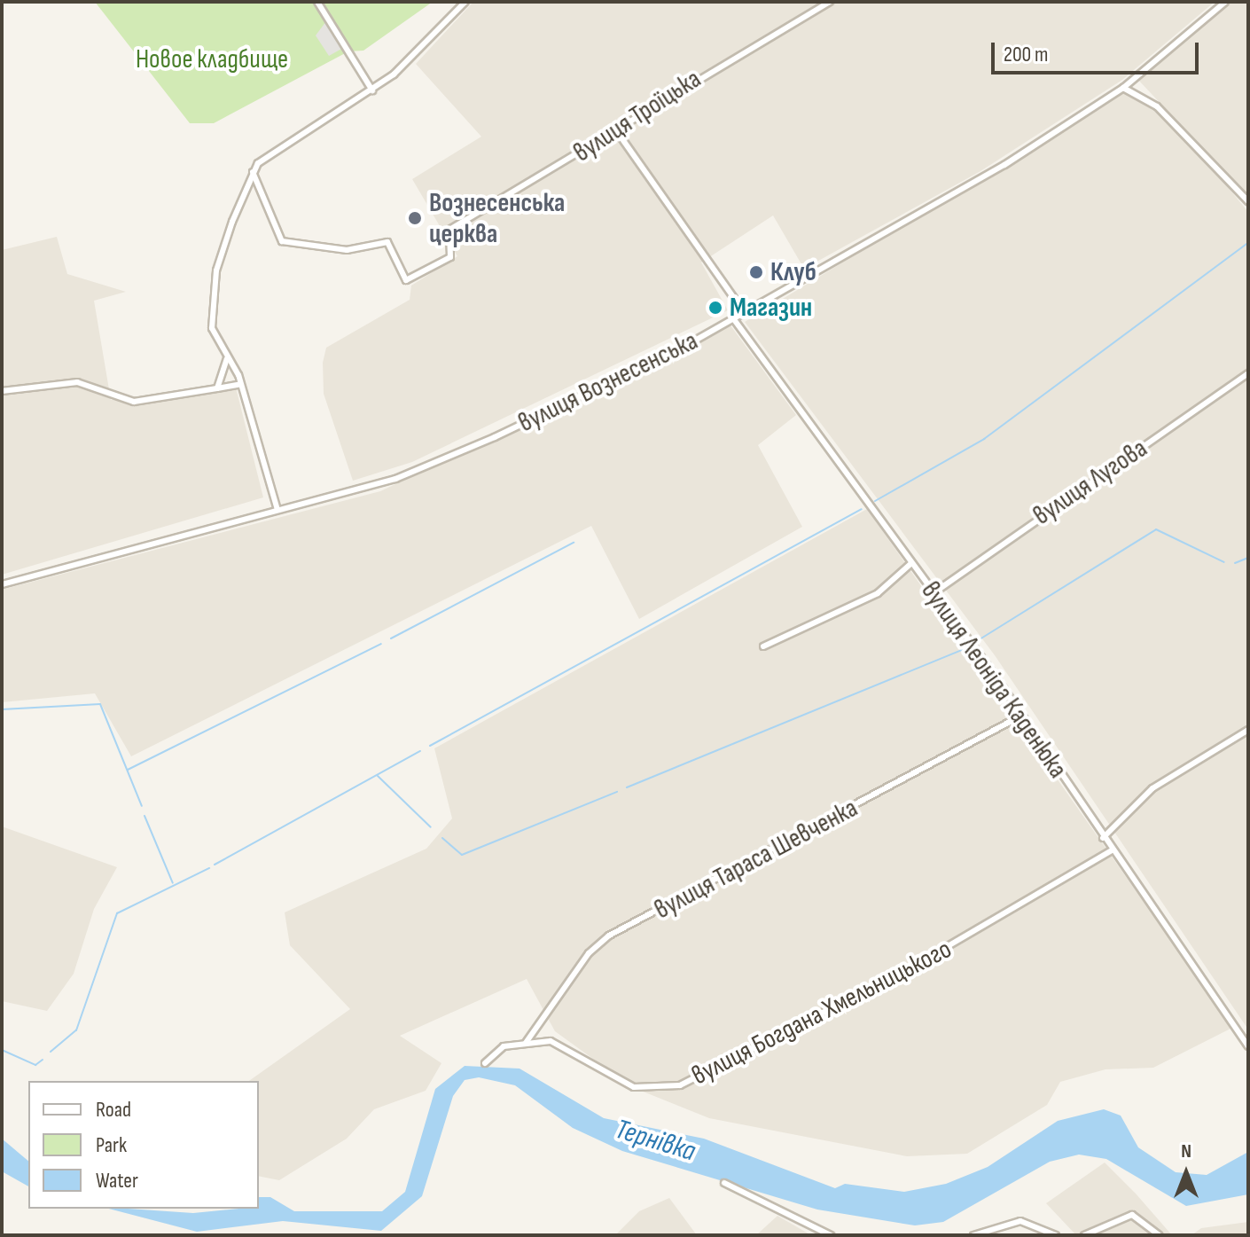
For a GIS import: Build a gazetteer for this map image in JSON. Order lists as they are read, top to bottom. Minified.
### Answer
{"streets":{"street":["вулиця Троїцька","вулиця Вознесенська","вулиця Лугова","вулиця Леоніда Каденюка","вулиця Тараса Шевченка","вулиця Богдана Хмельницького"]},"crossings":[["вулиця Вознесенська","вулиця Леоніда Каденюка"],["вулиця Лугова","вулиця Леоніда Каденюка"],["вулиця Леоніда Каденюка","вулиця Тараса Шевченка"],["вулиця Леоніда Каденюка","вулиця Богдана Хмельницького"],["вулиця Тараса Шевченка","вулиця Богдана Хмельницького"]],"water":["Тернівка"],"parks":["Новое кладбище"],"places":["Вознесенська церква","Клуб","Магазин"],"legend":["Road","Park","Water"],"scale_bar":"200 m","north":"top"}
